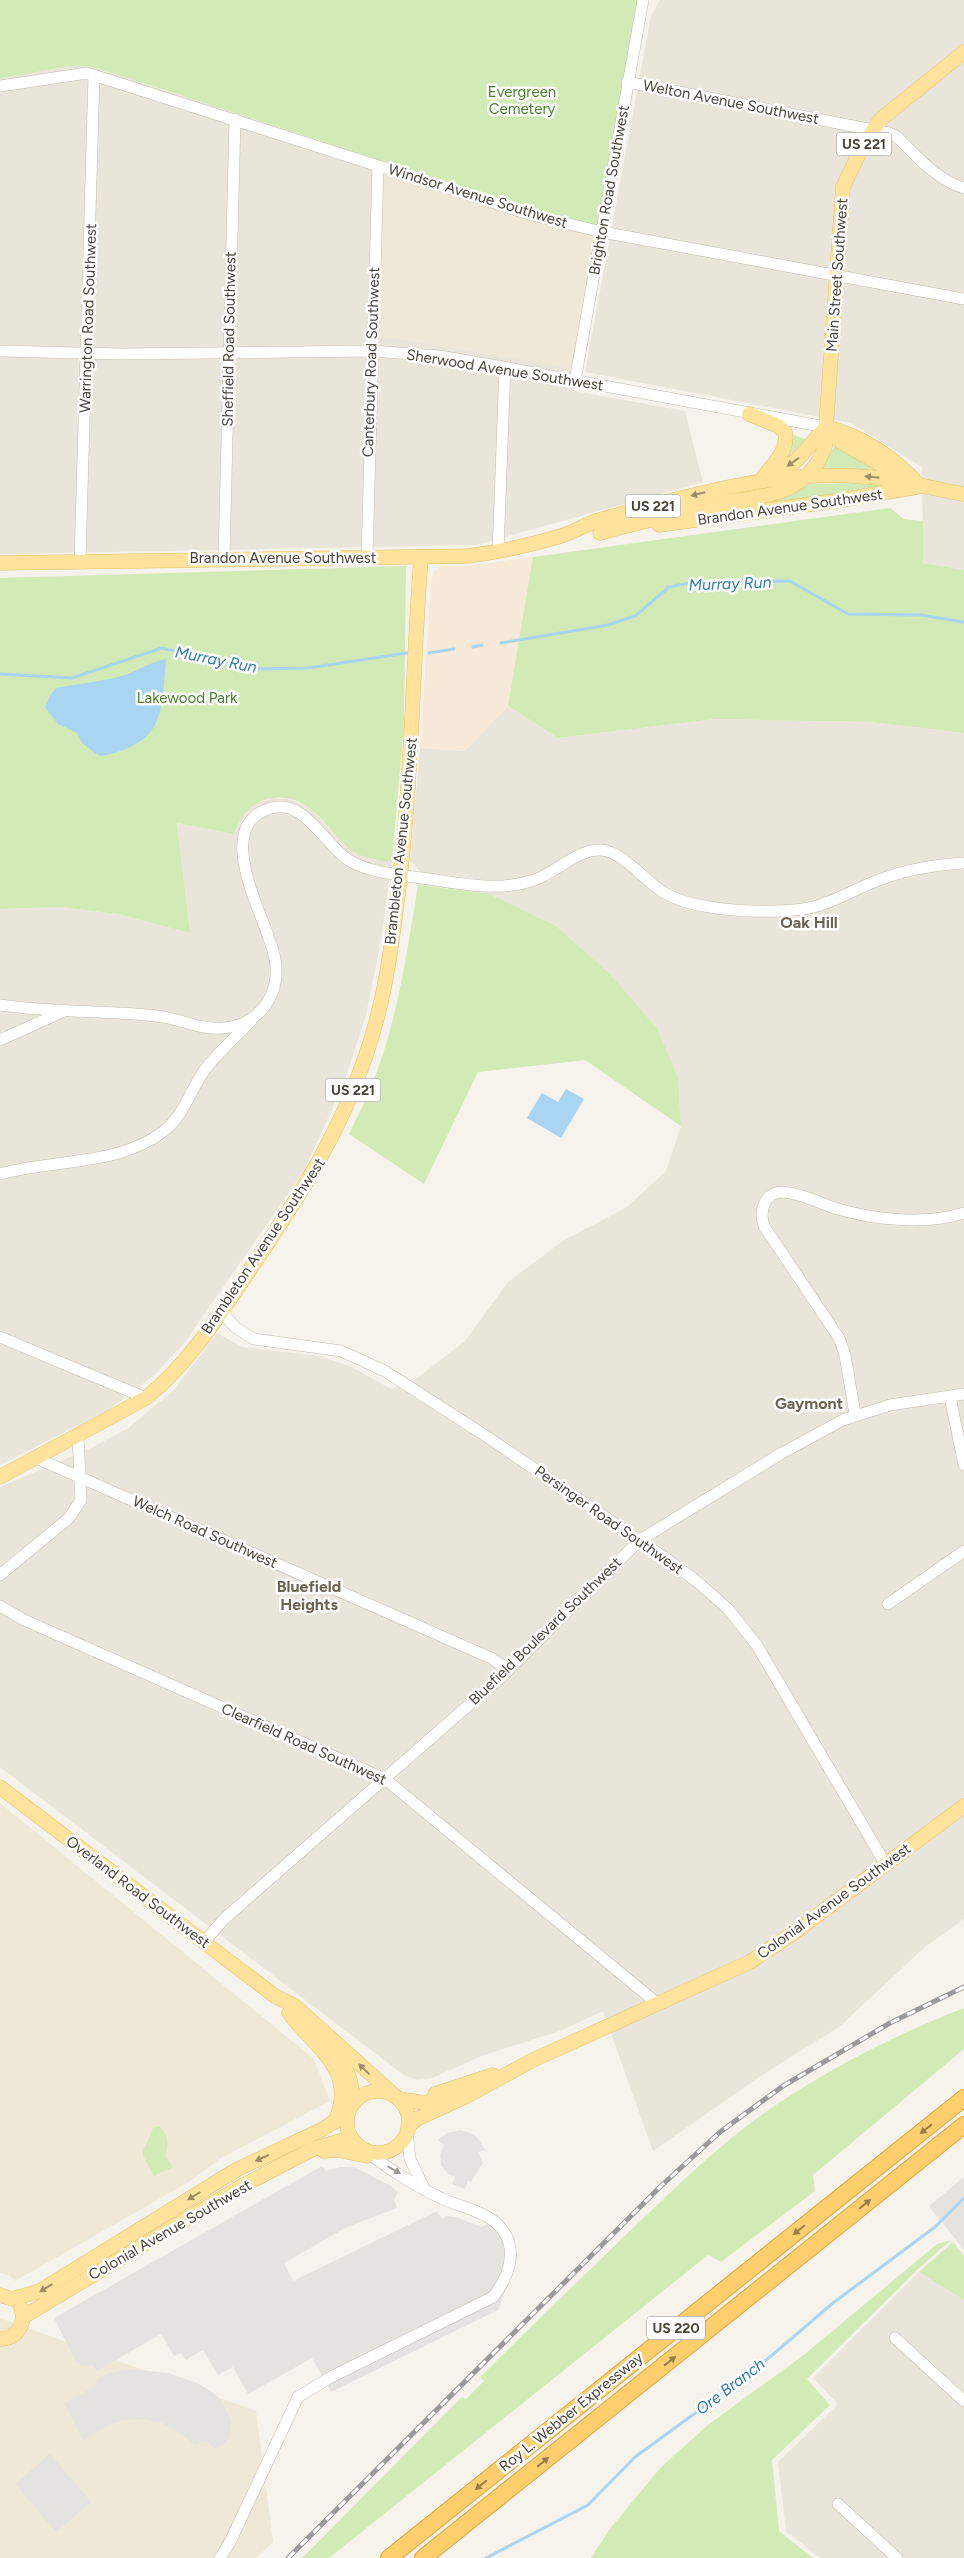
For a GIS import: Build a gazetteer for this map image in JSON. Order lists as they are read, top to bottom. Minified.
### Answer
{"streets":{"highway":["US 220","Roy L. Webber Expressway"],"main road":["US 221","Main Street Southwest","Brandon Avenue Southwest","Brambleton Avenue Southwest","Overland Road Southwest","Colonial Avenue Southwest"],"street":["Welton Avenue Southwest","Brighton Road Southwest","Windsor Avenue Southwest","Warrington Road Southwest","Sheffield Road Southwest","Canterbury Road Southwest","Sherwood Avenue Southwest","Persinger Road Southwest","Welch Road Southwest","Bluefield Boulevard Southwest","Clearfield Road Southwest"]},"crossings":[["Welton Avenue Southwest","Brighton Road Southwest"],["Welton Avenue Southwest","Main Street Southwest"],["US 221","Main Street Southwest"],["US 221","Sherwood Avenue Southwest"],["US 221","Brandon Avenue Southwest"],["Brighton Road Southwest","Windsor Avenue Southwest"],["Brighton Road Southwest","Sherwood Avenue Southwest"],["Windsor Avenue Southwest","Main Street Southwest"],["Windsor Avenue Southwest","Warrington Road Southwest"],["Windsor Avenue Southwest","Sheffield Road Southwest"],["Windsor Avenue Southwest","Canterbury Road Southwest"],["Main Street Southwest","Sherwood Avenue Southwest"],["Main Street Southwest","Brandon Avenue Southwest"],["Warrington Road Southwest","Sherwood Avenue Southwest"],["Warrington Road Southwest","Brandon Avenue Southwest"],["Sheffield Road Southwest","Sherwood Avenue Southwest"],["Sheffield Road Southwest","Brandon Avenue Southwest"],["Canterbury Road Southwest","Sherwood Avenue Southwest"],["Canterbury Road Southwest","Brandon Avenue Southwest"],["Sherwood Avenue Southwest","Brandon Avenue Southwest"],["Brandon Avenue Southwest","Brambleton Avenue Southwest"],["Brambleton Avenue Southwest","Persinger Road Southwest"],["Brambleton Avenue Southwest","Welch Road Southwest"],["Persinger Road Southwest","Bluefield Boulevard Southwest"],["Persinger Road Southwest","Colonial Avenue Southwest"],["Welch Road Southwest","Bluefield Boulevard Southwest"],["Bluefield Boulevard Southwest","Clearfield Road Southwest"],["Bluefield Boulevard Southwest","Overland Road Southwest"],["Clearfield Road Southwest","Colonial Avenue Southwest"],["Overland Road Southwest","Colonial Avenue Southwest"]],"districts":["Oak Hill","Gaymont","Bluefield Heights"],"water":["Murray Run","Ore Branch"],"parks":["Evergreen Cemetery","Lakewood Park"]}
